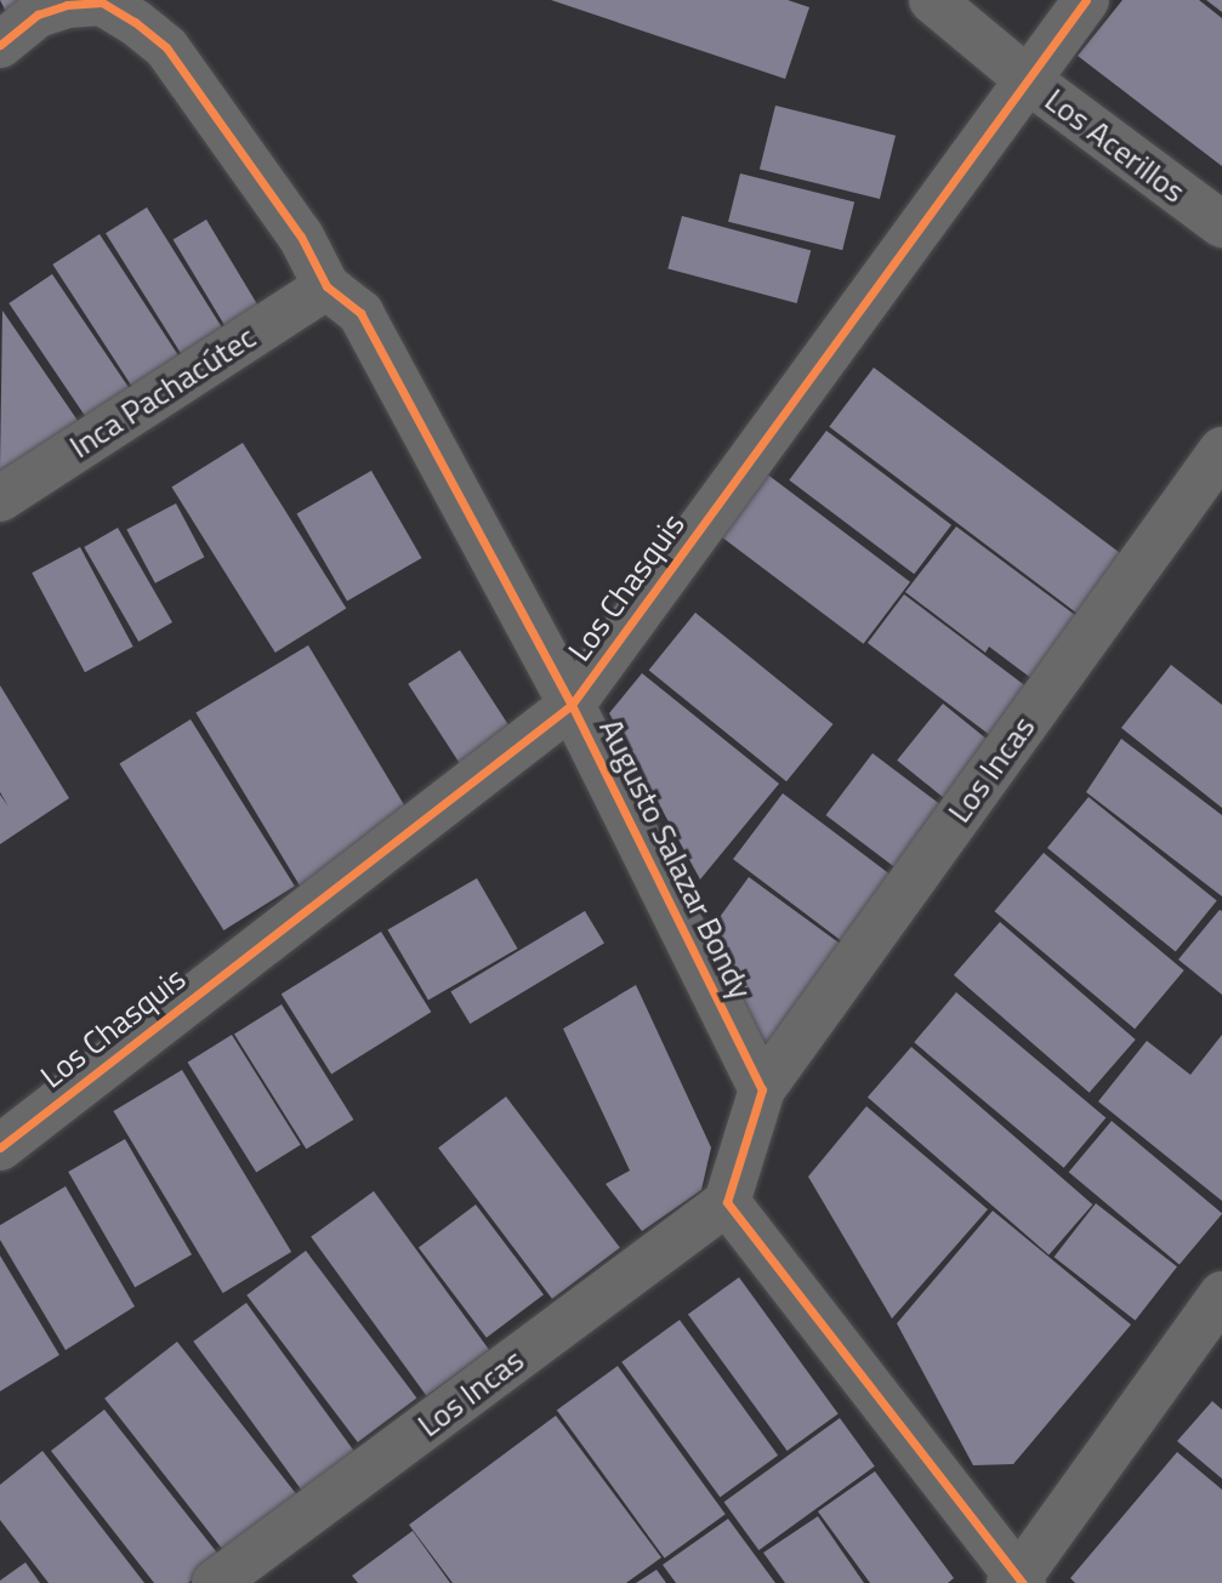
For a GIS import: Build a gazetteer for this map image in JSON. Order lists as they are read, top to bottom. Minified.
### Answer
{"streets":{"street":["Los Acerillos","Inca Pachacútec","Los Chasquis","Los Incas","Augusto Salazar Bondy"]},"crossings":[["Los Acerillos","Los Chasquis"],["Inca Pachacútec","Augusto Salazar Bondy"],["Los Chasquis","Augusto Salazar Bondy"],["Los Incas","Augusto Salazar Bondy"]]}
